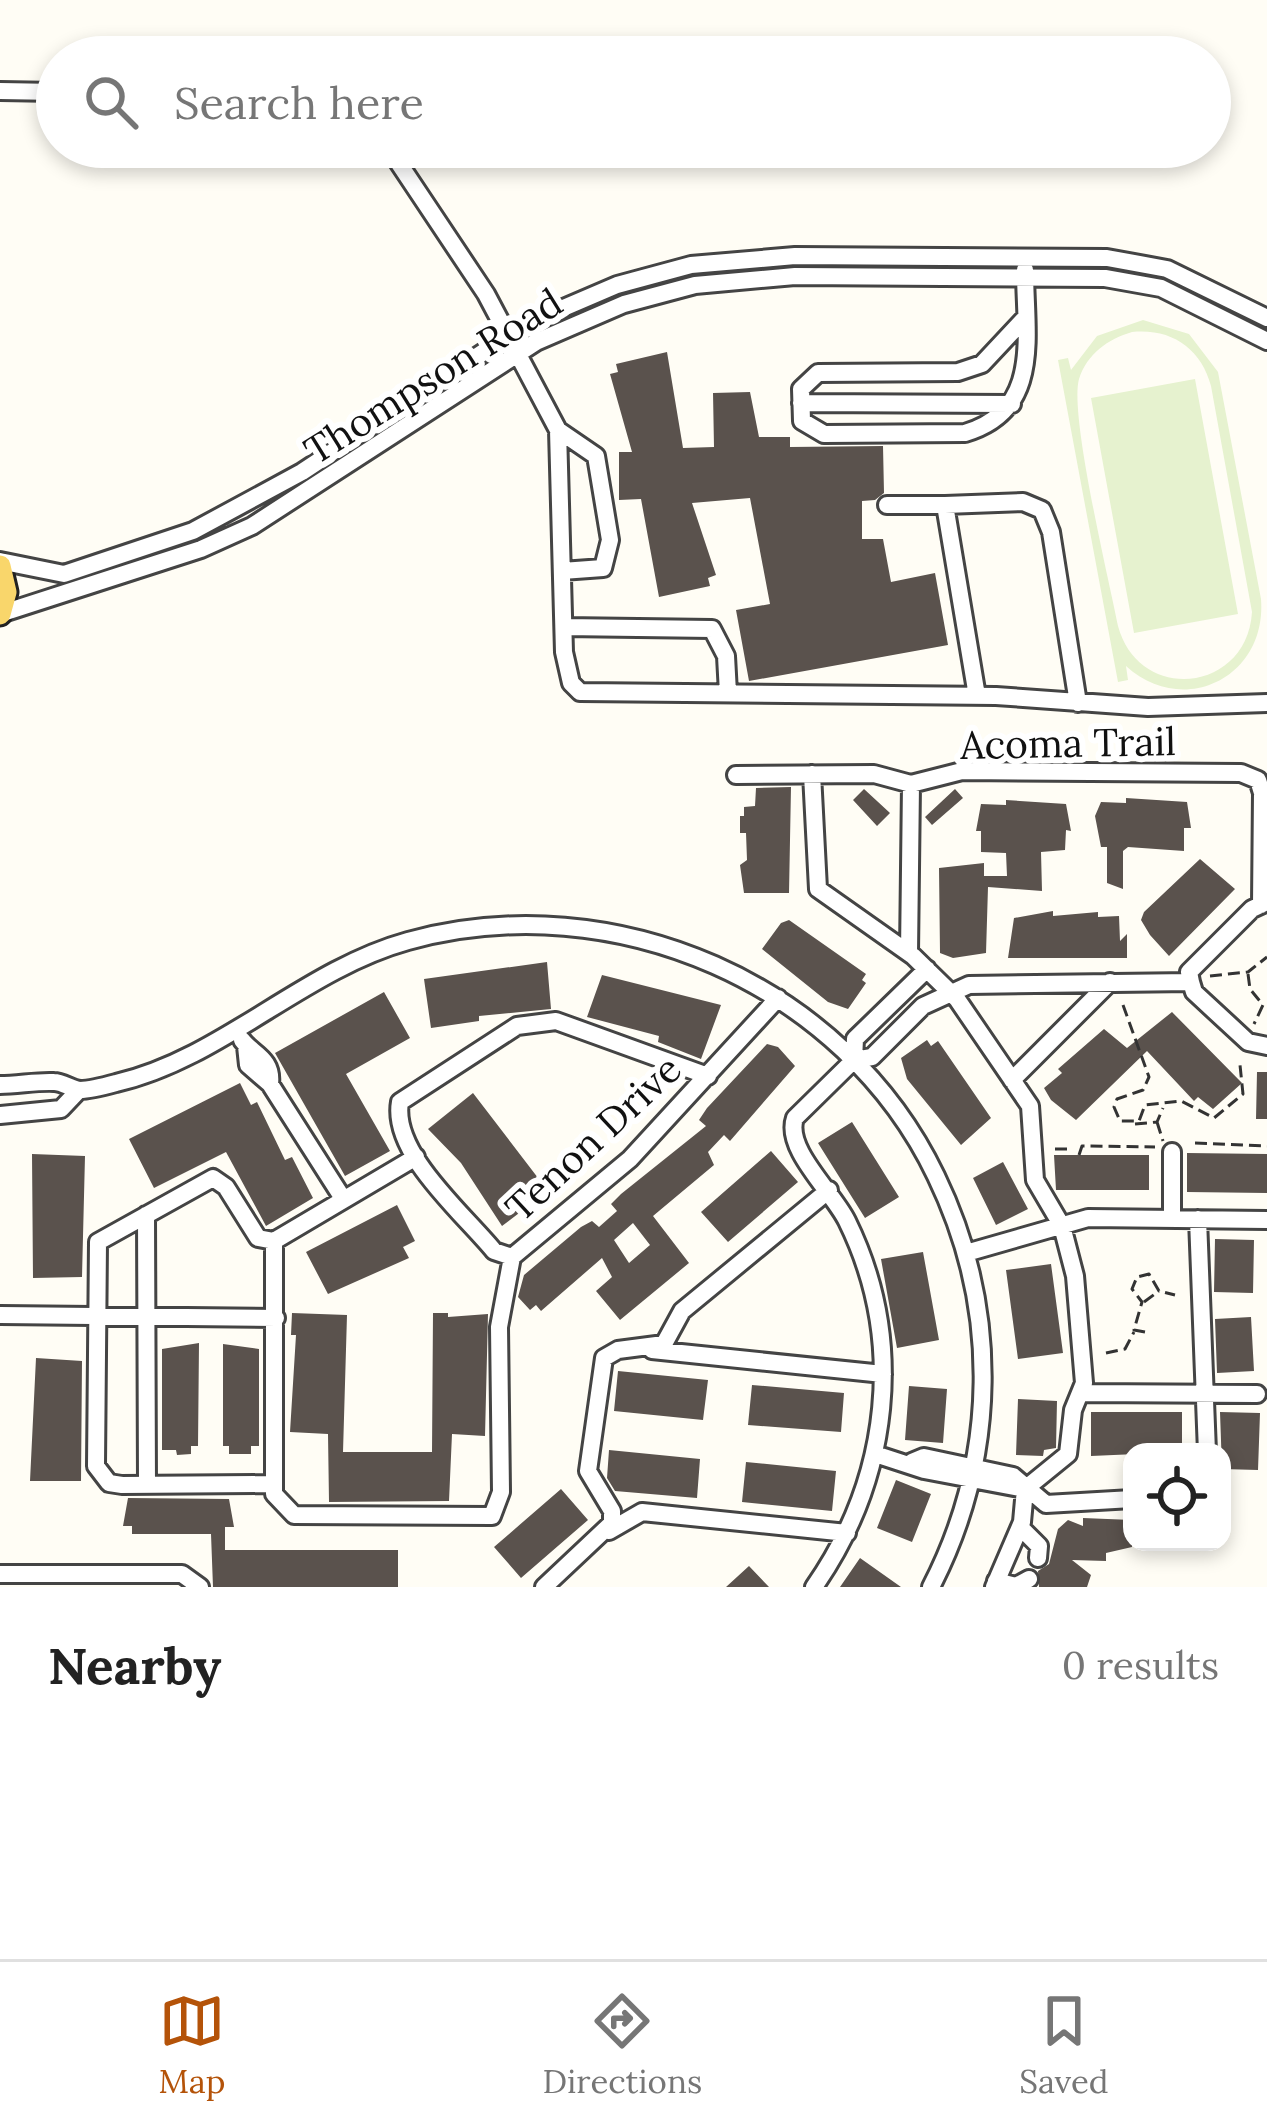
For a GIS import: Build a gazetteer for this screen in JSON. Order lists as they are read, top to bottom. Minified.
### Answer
{"streets":{"street":["Thompson Road","Acoma Trail","Tenon Drive"]},"page":{"search":"Search here","heading":["Nearby","0 results"],"nav":["Map","Directions","Saved"]}}
